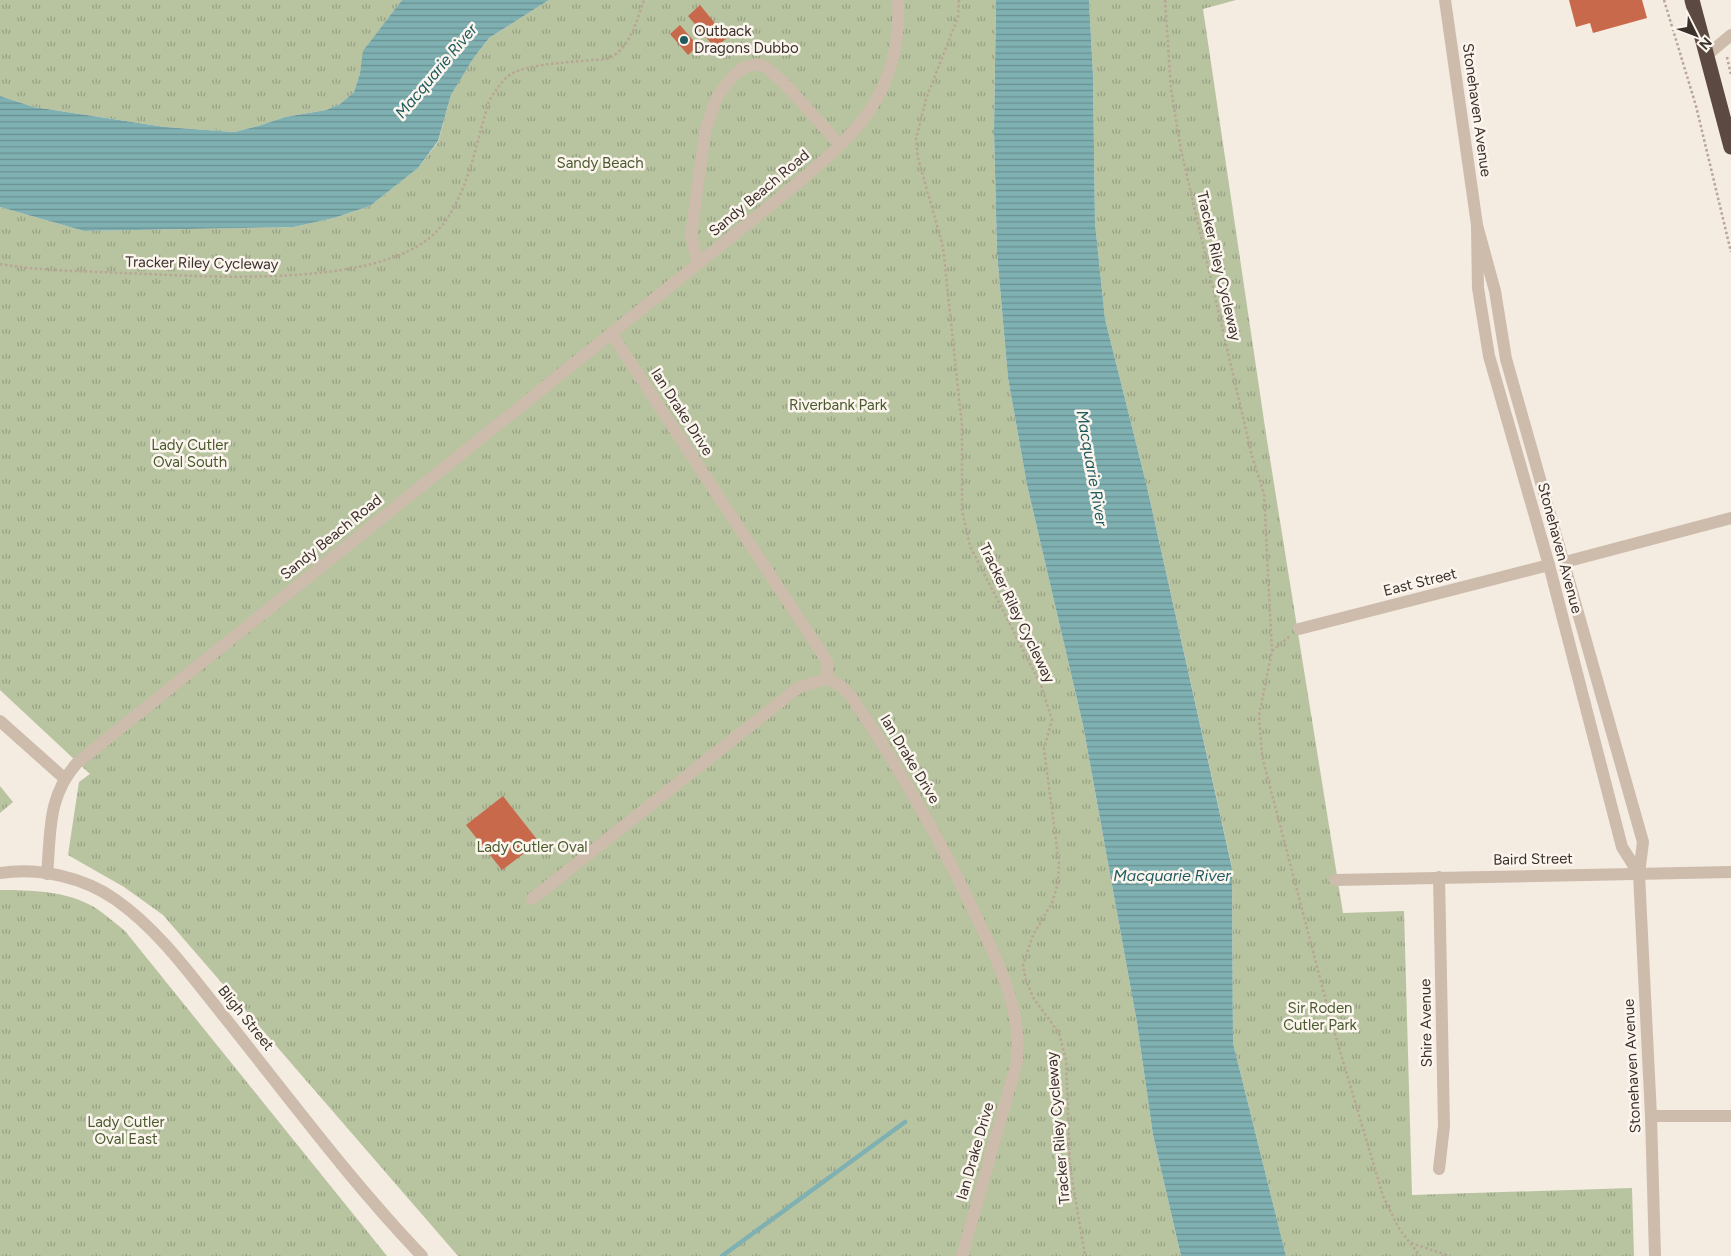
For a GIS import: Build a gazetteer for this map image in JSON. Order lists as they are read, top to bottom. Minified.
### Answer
{"streets":{"street":["Stonehaven Avenue","Sandy Beach Road","Ian Drake Drive","East Street","Baird Street","Bligh Street","Shire Avenue"],"path":["Tracker Riley Cycleway"]},"crossings":[["Stonehaven Avenue","East Street"],["Stonehaven Avenue","Baird Street"],["Sandy Beach Road","Ian Drake Drive"],["Sandy Beach Road","Bligh Street"],["Baird Street","Shire Avenue"]],"water":["Macquarie River"],"parks":["Sandy Beach","Riverbank Park","Lady Cutler Oval South","Lady Cutler Oval","Sir Roden Cutler Park","Lady Cutler Oval East"],"places":["Outback Dragons Dubbo"],"north":"bottom right"}
